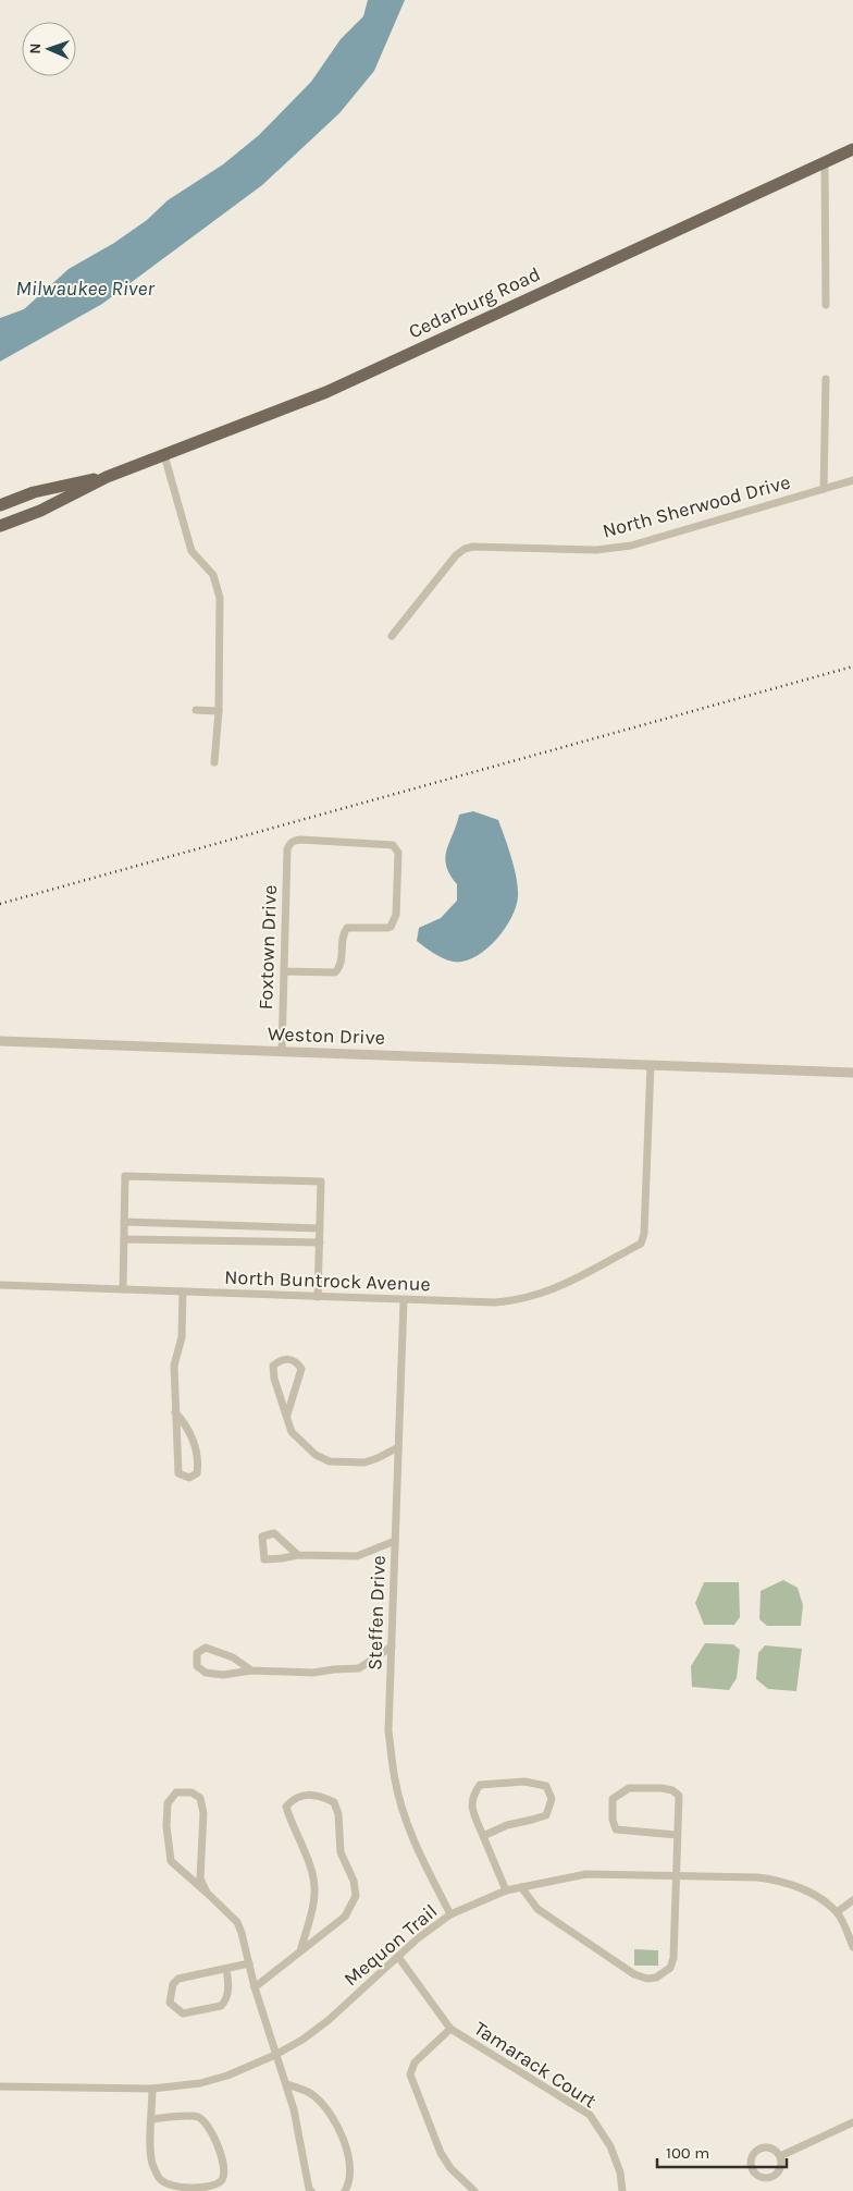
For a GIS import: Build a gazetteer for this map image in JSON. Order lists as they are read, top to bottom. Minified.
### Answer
{"streets":{"main road":["Cedarburg Road"],"street":["North Sherwood Drive","Foxtown Drive","Weston Drive","North Buntrock Avenue","Steffen Drive","Mequon Trail","Tamarack Court"]},"crossings":[["Foxtown Drive","Weston Drive"],["Weston Drive","North Buntrock Avenue"],["North Buntrock Avenue","Steffen Drive"],["Steffen Drive","Mequon Trail"],["Mequon Trail","Tamarack Court"]],"water":["Milwaukee River"],"scale_bar":"100 m","north":"left"}
